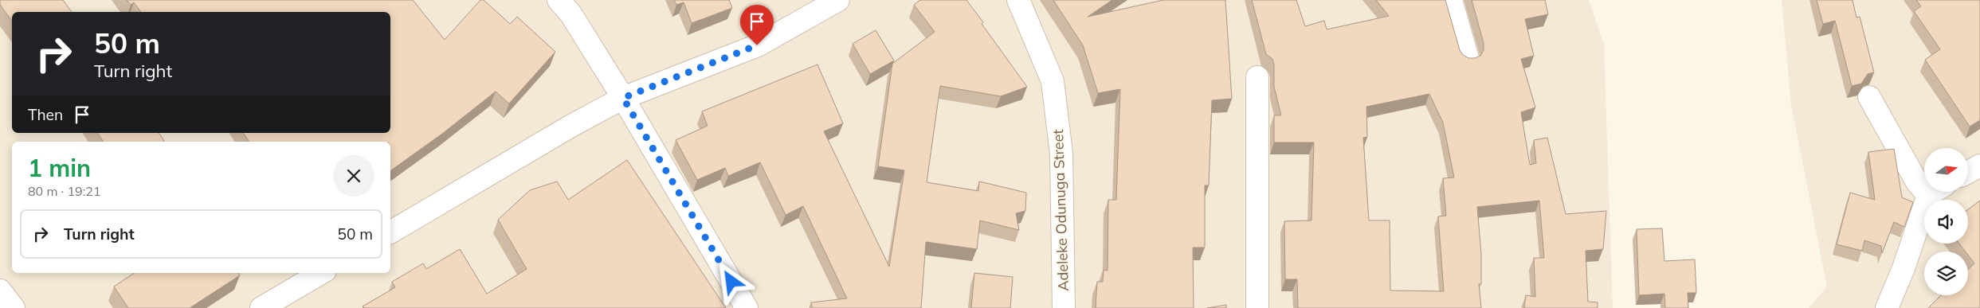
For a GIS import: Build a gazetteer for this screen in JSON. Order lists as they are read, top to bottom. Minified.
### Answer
{"streets":{"street":["Adeleke Odunuga Street"]},"north":"right","page":{"turn":["50 m","Turn right"],"then":"Then","heading":["1 min","80 m · 19:21"],"list":[{"name":"Turn right","value":"50 m"}]}}
